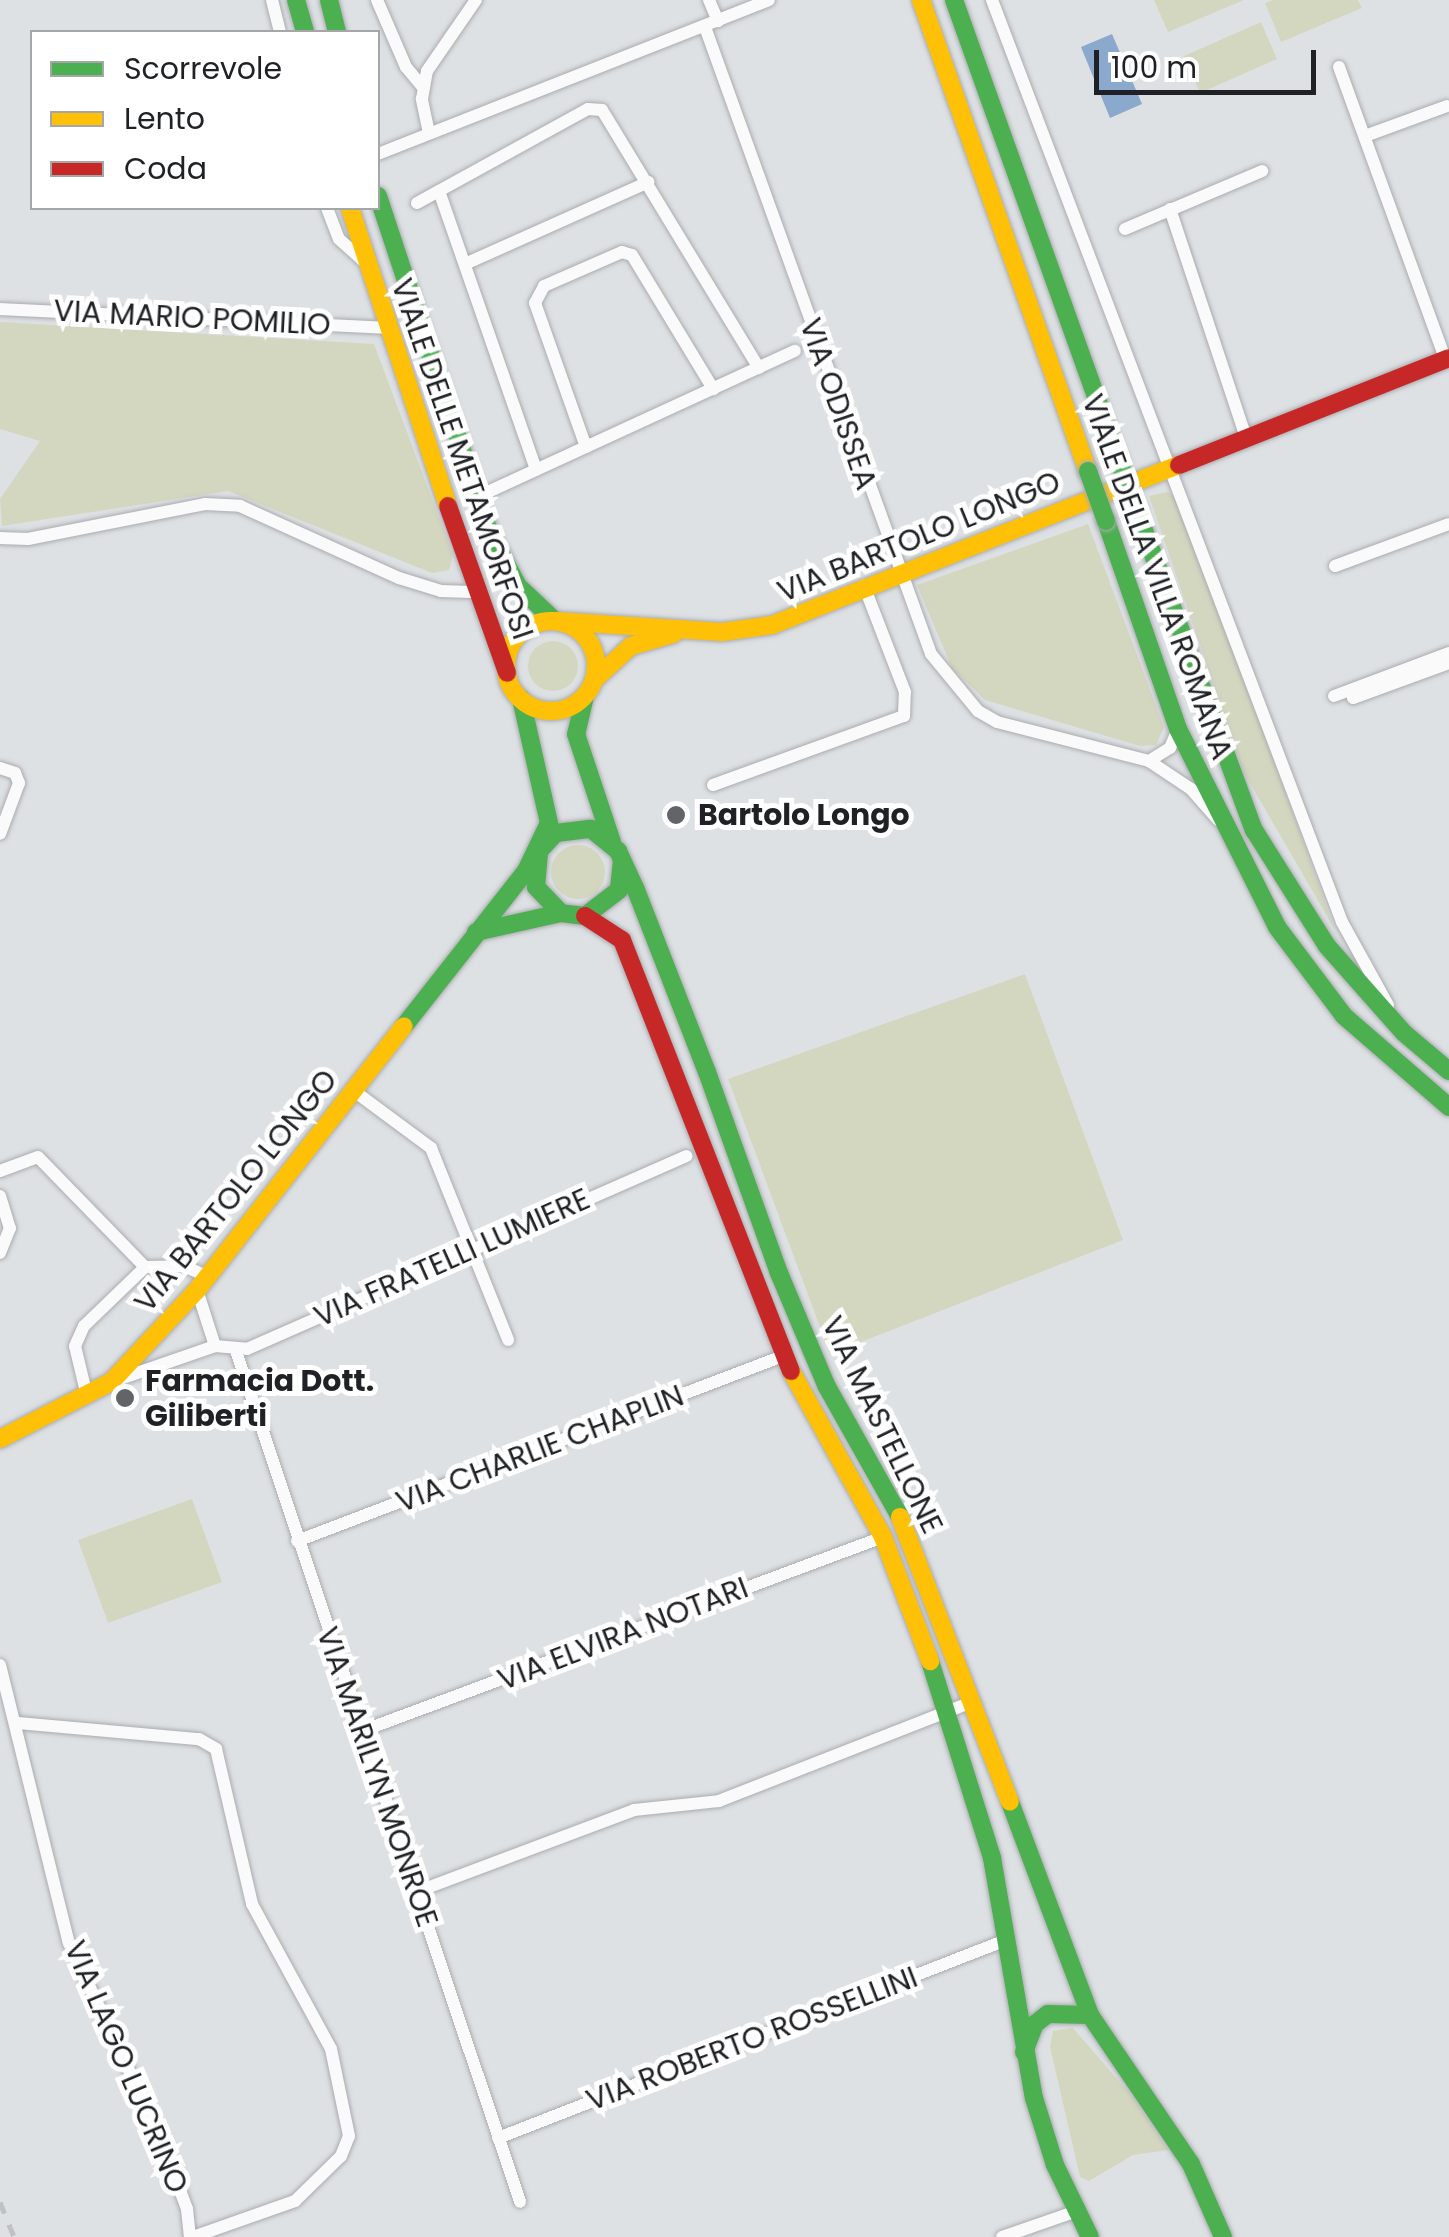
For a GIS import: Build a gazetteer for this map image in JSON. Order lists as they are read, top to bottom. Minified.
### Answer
{"streets":{"street":["VIA MARIO POMILIO","VIA ODISSEA","VIALE DELLE METAMORFOSI","VIA BARTOLO LONGO","VIALE DELLA VILLA ROMANA","VIA FRATELLI LUMIERE","VIA MASTELLONE","VIA CHARLIE CHAPLIN","VIA ELVIRA NOTARI","VIA MARILYN MONROE","VIA ROBERTO ROSSELLINI","VIA LAGO LUCRINO"]},"crossings":[["VIA MARIO POMILIO","VIALE DELLE METAMORFOSI"],["VIA ODISSEA","VIA BARTOLO LONGO"],["VIA ODISSEA","VIALE DELLA VILLA ROMANA"],["VIALE DELLE METAMORFOSI","VIA BARTOLO LONGO"],["VIA BARTOLO LONGO","VIALE DELLA VILLA ROMANA"],["VIA BARTOLO LONGO","VIA MASTELLONE"],["VIA FRATELLI LUMIERE","VIA MARILYN MONROE"],["VIA MASTELLONE","VIA CHARLIE CHAPLIN"],["VIA MASTELLONE","VIA ELVIRA NOTARI"],["VIA MASTELLONE","VIA ROBERTO ROSSELLINI"],["VIA CHARLIE CHAPLIN","VIA MARILYN MONROE"],["VIA ELVIRA NOTARI","VIA MARILYN MONROE"],["VIA MARILYN MONROE","VIA ROBERTO ROSSELLINI"]],"places":["Bartolo Longo","Farmacia Dott. Giliberti"],"legend":["Scorrevole","Lento","Coda"],"scale_bar":"100 m"}
